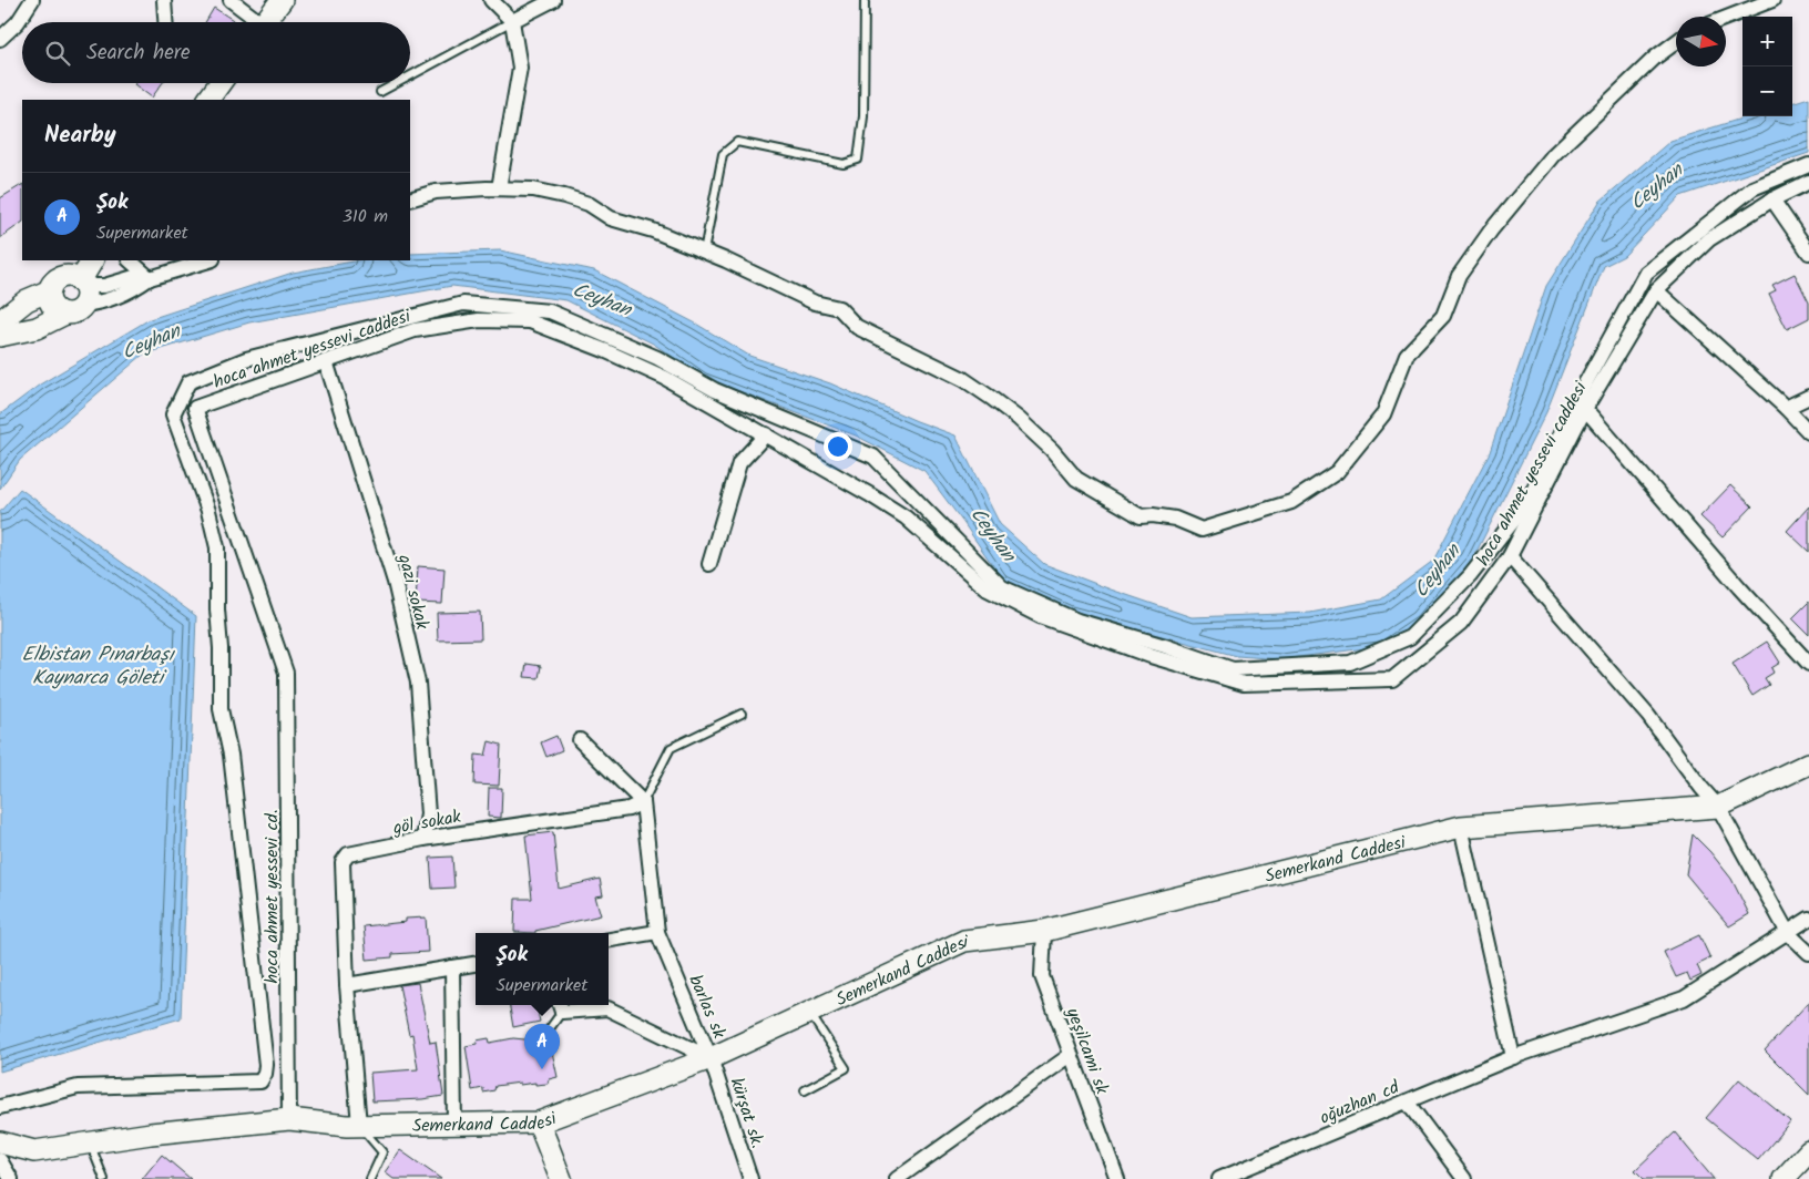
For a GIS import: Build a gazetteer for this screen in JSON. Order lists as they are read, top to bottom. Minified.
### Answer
{"streets":{"street":["hoca ahmet yessevi caddesi","gazi sokak","göl sokak","Semerkand Caddesi","hoca ahmet yessevi cd.","barlas sk","yeşilcami sk","oğuzhan cd","kürşat sk."]},"crossings":[["hoca ahmet yessevi caddesi","gazi sokak"],["hoca ahmet yessevi caddesi","hoca ahmet yessevi cd."],["gazi sokak","göl sokak"],["göl sokak","Semerkand Caddesi"],["göl sokak","barlas sk"],["Semerkand Caddesi","hoca ahmet yessevi cd."],["Semerkand Caddesi","barlas sk"],["Semerkand Caddesi","yeşilcami sk"],["Semerkand Caddesi","kürşat sk."],["barlas sk","kürşat sk."]],"water":["Ceyhan","Elbistan Pınarbaşı Kaynarca Göleti"],"north":"right","page":{"map_buttons":["+","−"],"search":"Search here","heading":"Nearby","list":[{"mark":"A","name":"Şok","note":"Supermarket","value":"310 m"}],"popup":["Şok","Supermarket"],"pins":"A"}}
